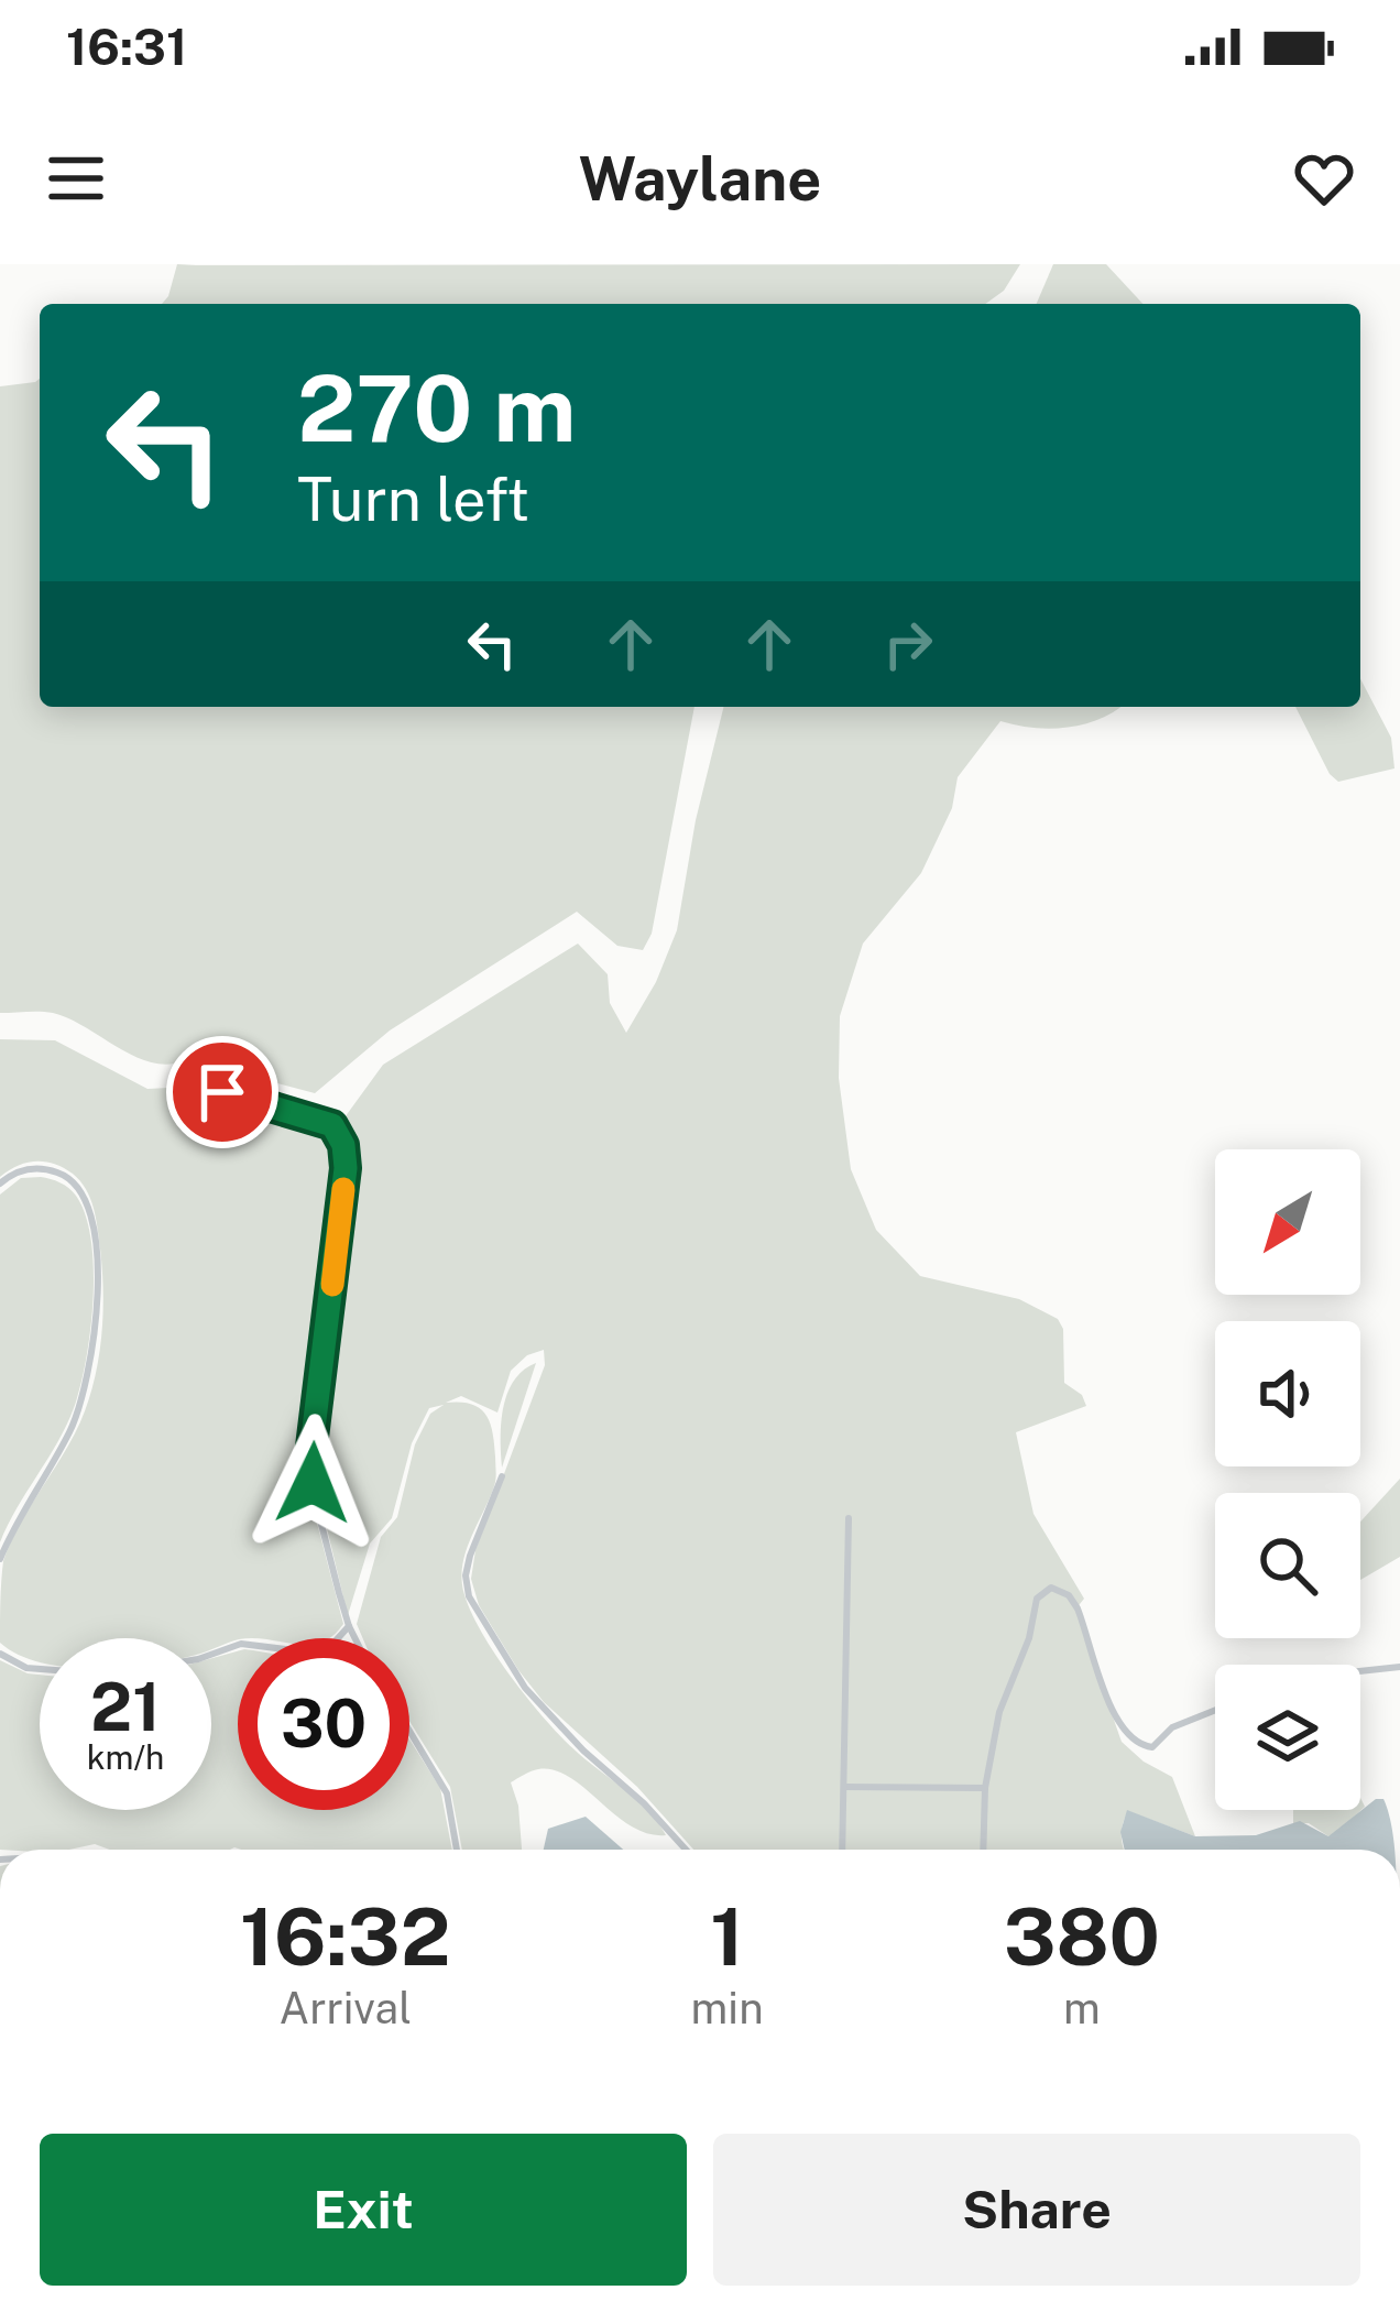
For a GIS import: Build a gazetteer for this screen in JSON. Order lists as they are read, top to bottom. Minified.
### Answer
{"north":"bottom left","page":{"status":"16:31","header":"Waylane","turn":["270 m","Turn left"],"speed":"21 km/h","limit":"30","eta":["16:32","Arrival","1","min","380","m"],"buttons":["Exit","Share"]}}
